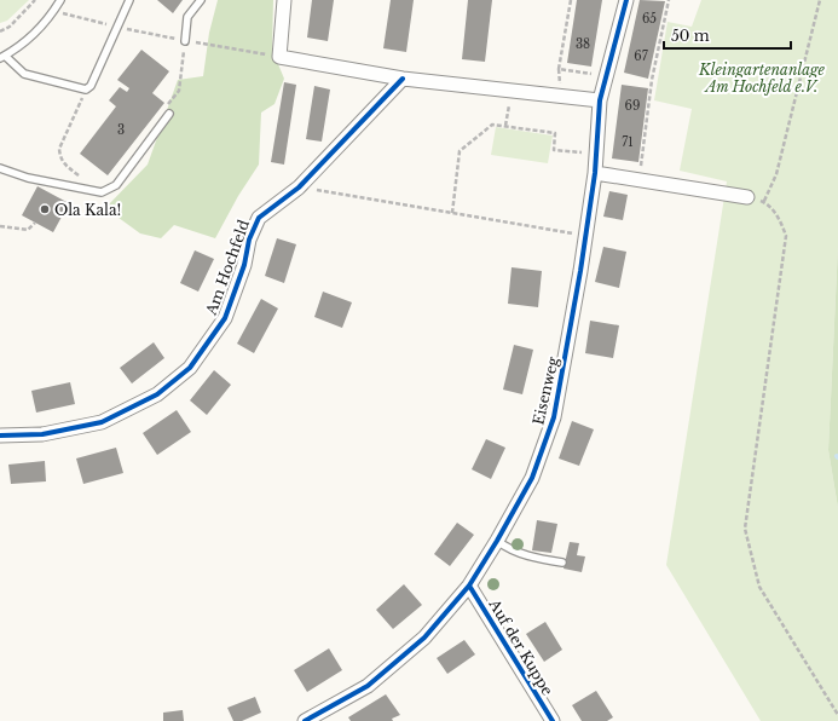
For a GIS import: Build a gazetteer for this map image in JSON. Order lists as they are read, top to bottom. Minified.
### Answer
{"streets":{"street":["Am Hochfeld","Eisenweg","Auf der Kuppe"]},"crossings":[["Eisenweg","Auf der Kuppe"]],"parks":["Kleingartenanlage Am Hochfeld e.V."],"places":["Ola Kala!"],"house_numbers":["65","38","67","69","3","71"],"scale_bar":"50 m"}
